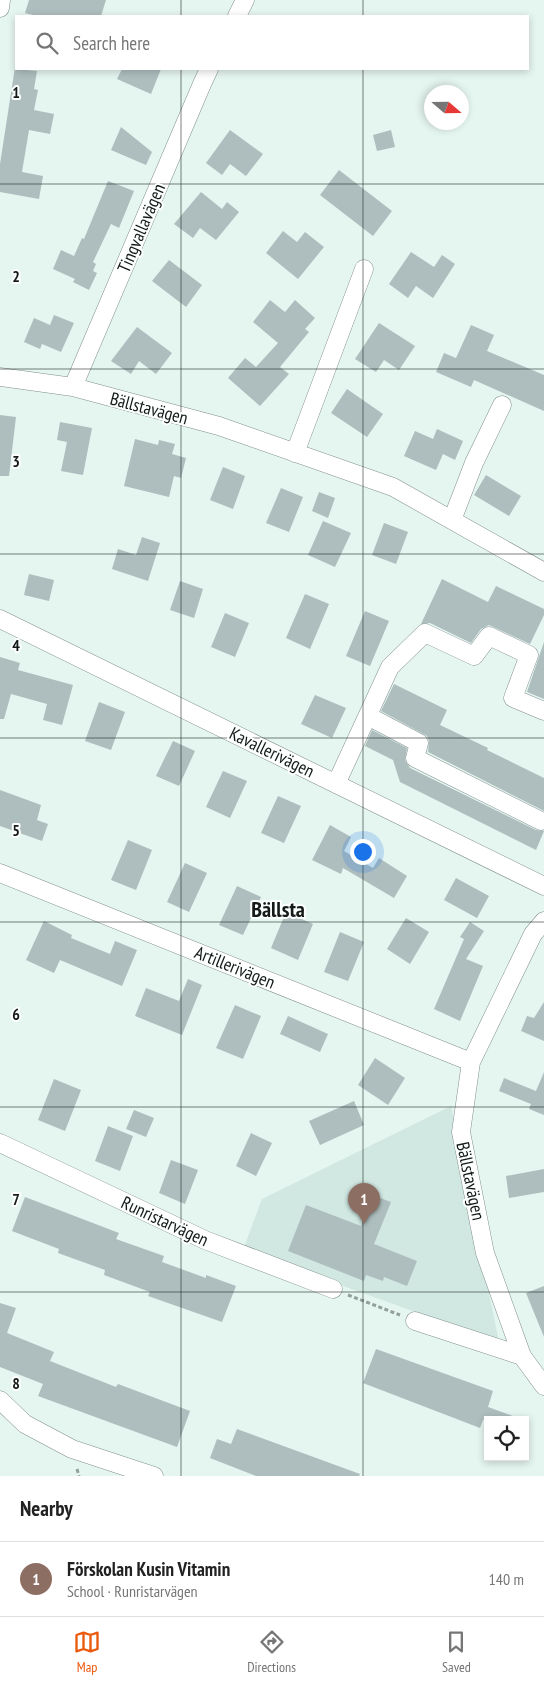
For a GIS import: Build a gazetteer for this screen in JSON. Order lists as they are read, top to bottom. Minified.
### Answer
{"streets":{"street":["Tingvallavägen","Bällstavägen","Kavallerivägen","Artillerivägen","Runristarvägen"]},"crossings":[["Tingvallavägen","Bällstavägen"],["Bällstavägen","Artillerivägen"]],"districts":["Bällsta"],"north":"right","page":{"search":"Search here","pins":"1","heading":"Nearby","list":[{"mark":"1","name":"Förskolan Kusin Vitamin","note":"School · Runristarvägen","value":"140 m"}],"nav":["Map","Directions","Saved"]},"grid":{"rows":["1","2","3","4","5","6","7","8"]}}
